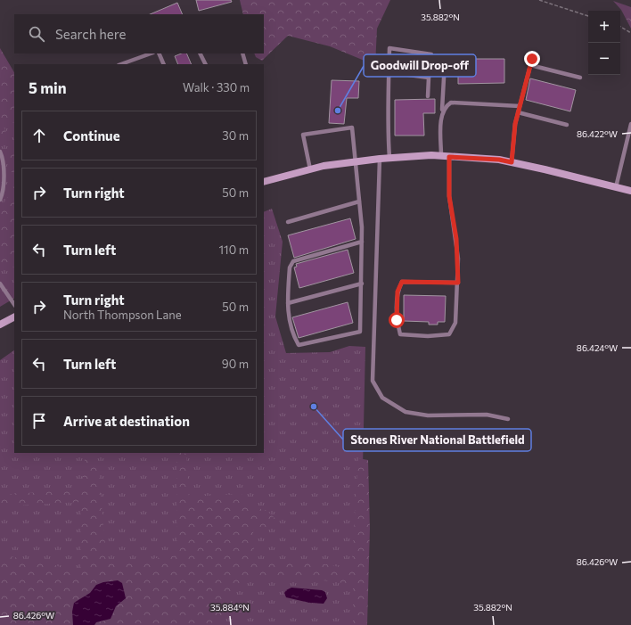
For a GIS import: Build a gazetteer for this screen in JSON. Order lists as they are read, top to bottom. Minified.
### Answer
{"places":["Goodwill Drop-off","Stones River National Battlefield"],"page":{"map_buttons":["+","−"],"search":"Search here","heading":["5 min","Walk · 330 m"],"list":[["Continue","30 m"],["Turn right","50 m"],["Turn left","110 m"],["Turn right","North Thompson Lane","50 m"],["Turn left","90 m"],"Arrive at destination"]},"coordinates":["35.882°N","86.422°W","86.424°W","86.426°W","35.884°N"]}
